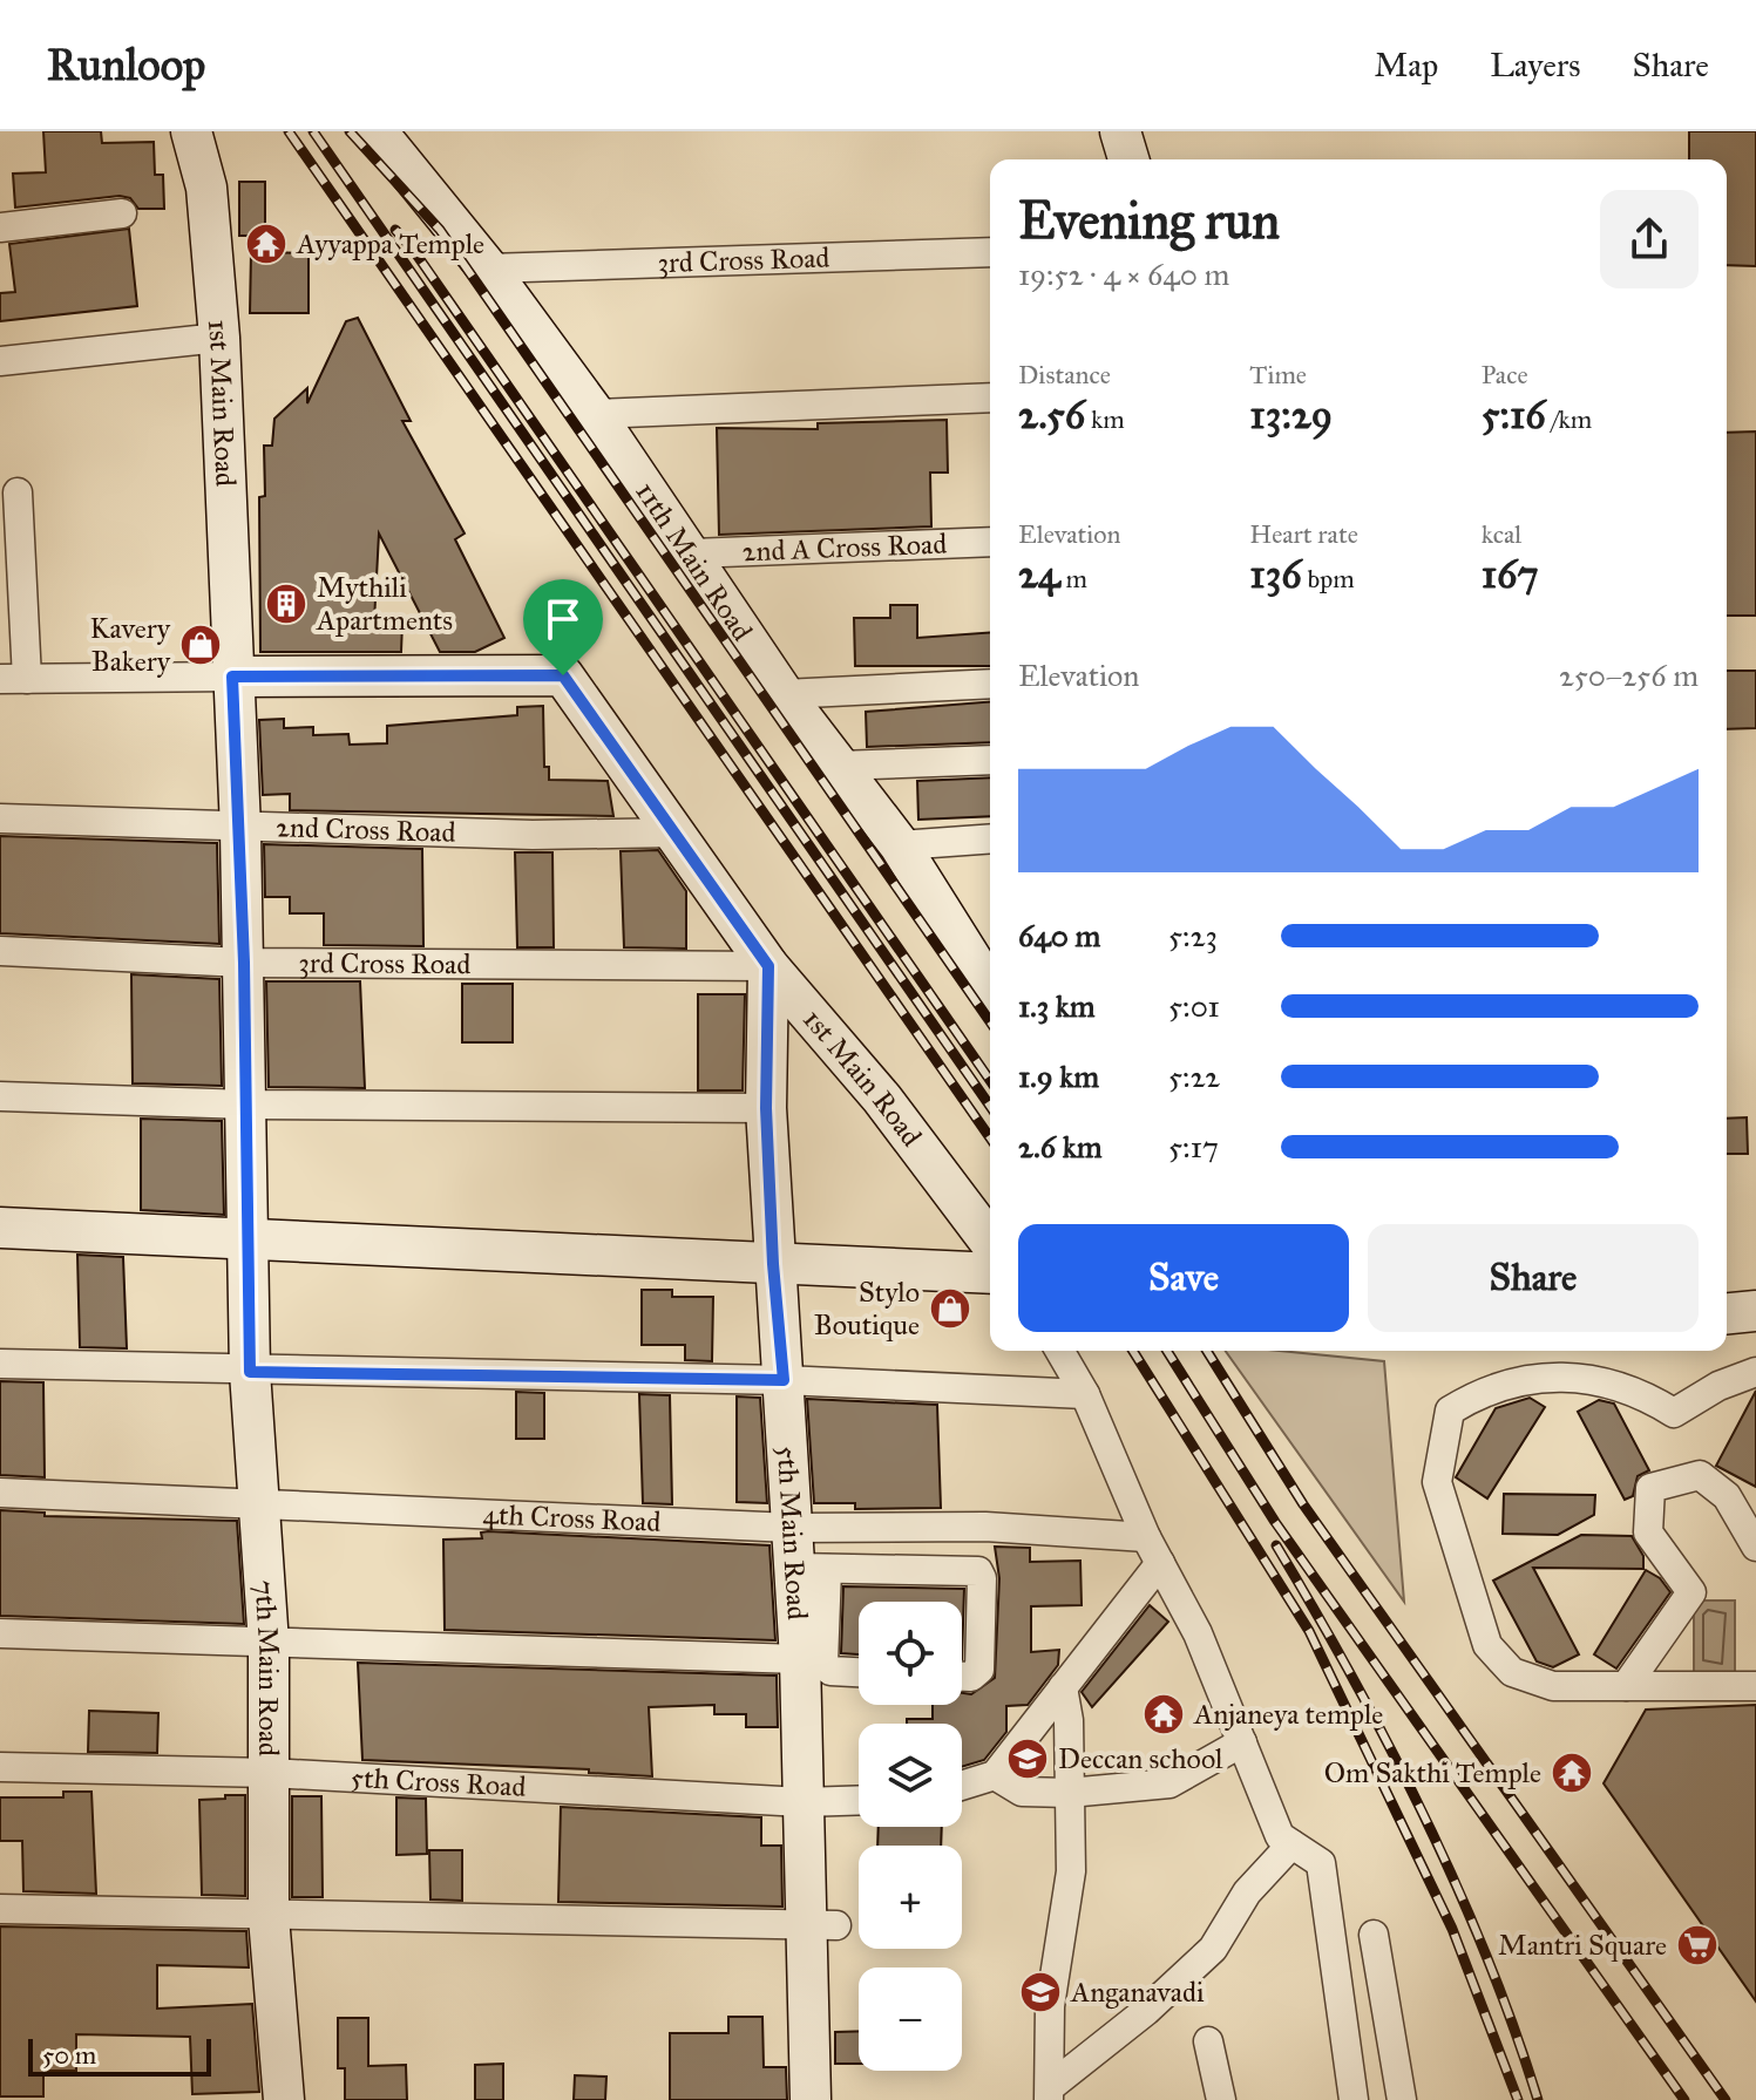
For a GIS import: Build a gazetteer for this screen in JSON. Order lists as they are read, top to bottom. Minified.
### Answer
{"streets":{"main road":["1st Main Road","11th Main Road","5th Main Road","7th Main Road"],"street":["3rd Cross Road","2nd A Cross Road","2nd Cross Road","4th Cross Road","5th Cross Road"]},"crossings":[["3rd Cross Road","1st Main Road"],["3rd Cross Road","11th Main Road"],["3rd Cross Road","5th Main Road"],["3rd Cross Road","7th Main Road"],["1st Main Road","2nd Cross Road"],["1st Main Road","5th Main Road"],["1st Main Road","7th Main Road"],["2nd A Cross Road","11th Main Road"],["4th Cross Road","5th Main Road"],["4th Cross Road","7th Main Road"],["5th Main Road","5th Cross Road"],["7th Main Road","5th Cross Road"]],"places":{"temple":["Ayyappa Temple","Anjaneya temple","Om Sakthi Temple"],"building":["Mythili Apartments"],"shop":["Kavery Bakery","Stylo Boutique"],"school or university":["Deccan school","Anganavadi"],"supermarket":["Mantri Square"]},"scale_bar":"50 m","page":{"header":"Runloop","nav":["Map","Layers","Share"],"heading":["Evening run","19:52 · 4 × 640 m"],"stats":[["Distance","2.56 km"],["Time","13:29"],["Pace","5:16 /km"],["Elevation","24 m"],["Heart rate","136 bpm"],["kcal","167"]],"chart":["Elevation","250–256 m"],"list":[{"name":"640 m","note":"5:23"},{"name":"1.3 km","note":"5:01"},{"name":"1.9 km","note":"5:22"},{"name":"2.6 km","note":"5:17"}],"buttons":["Save","Share"],"map_buttons":["+","−"],"scale":"50 m"}}
